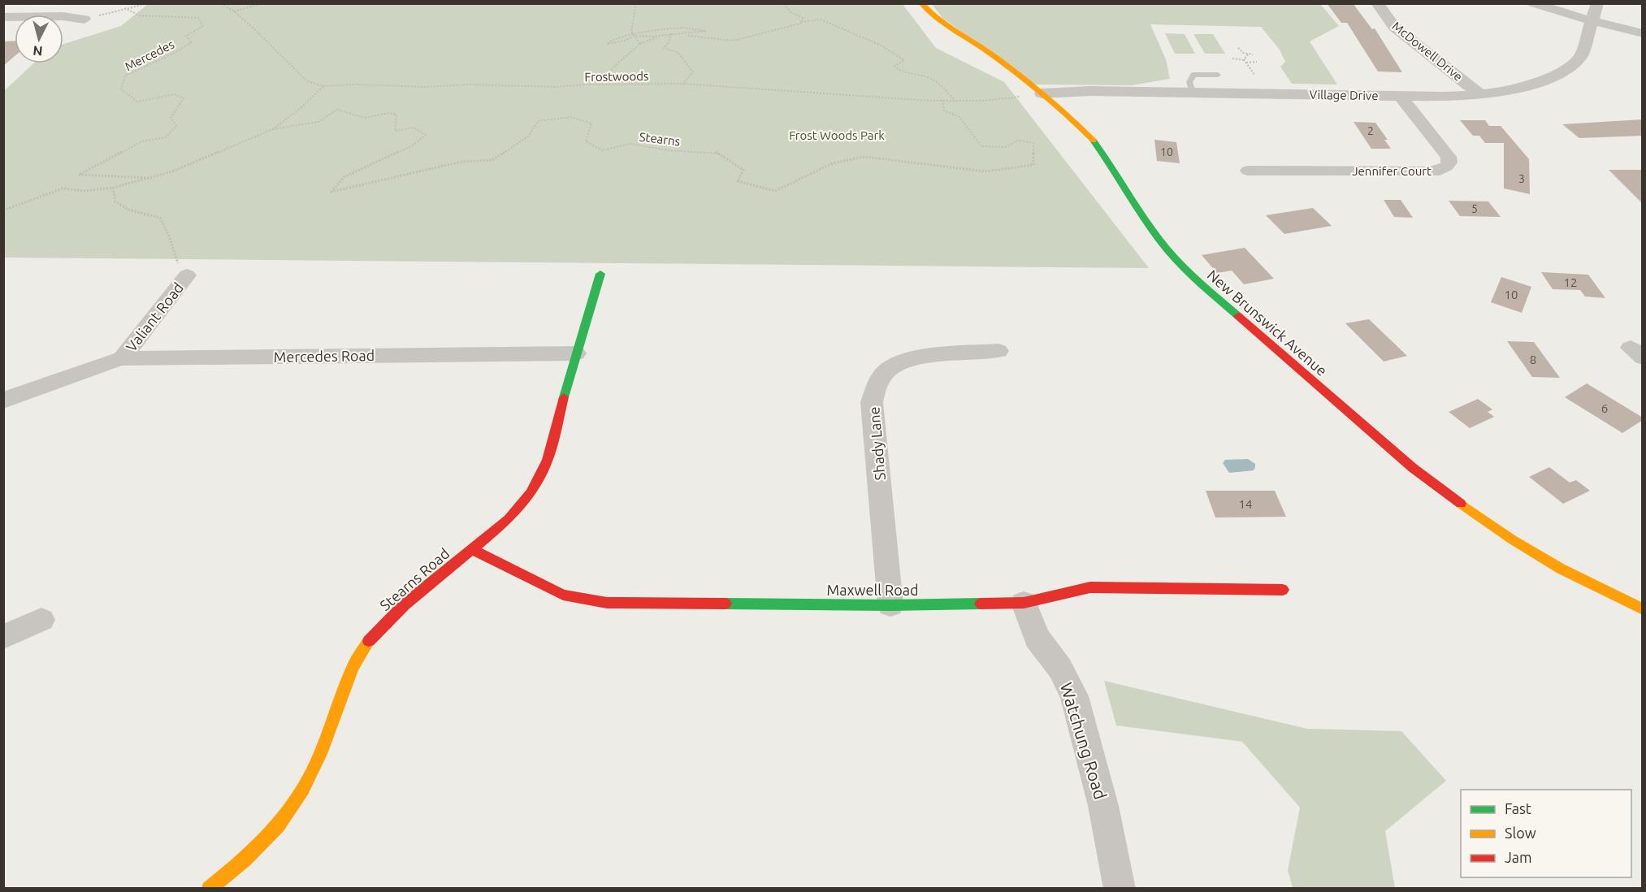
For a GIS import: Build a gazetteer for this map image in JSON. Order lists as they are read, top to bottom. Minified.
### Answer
{"streets":{"street":["McDowell Drive","Village Drive","Jennifer Court","Valiant Road","New Brunswick Avenue","Mercedes Road","Shady Lane","Stearns Road","Maxwell Road","Watchung Road"],"path":["Mercedes","Frostwoods","Stearns"]},"crossings":[["McDowell Drive","Village Drive"],["Frostwoods","Village Drive"],["Frostwoods","Stearns"],["Frostwoods","New Brunswick Avenue"],["Village Drive","Jennifer Court"],["Village Drive","New Brunswick Avenue"],["Valiant Road","Mercedes Road"],["Mercedes Road","Stearns Road"],["Shady Lane","Maxwell Road"],["Stearns Road","Maxwell Road"],["Maxwell Road","Watchung Road"]],"parks":["Frost Woods Park"],"house_numbers":["2","10","3","5","12","10","8","6","14"],"legend":["Fast","Slow","Jam"],"north":"bottom"}
